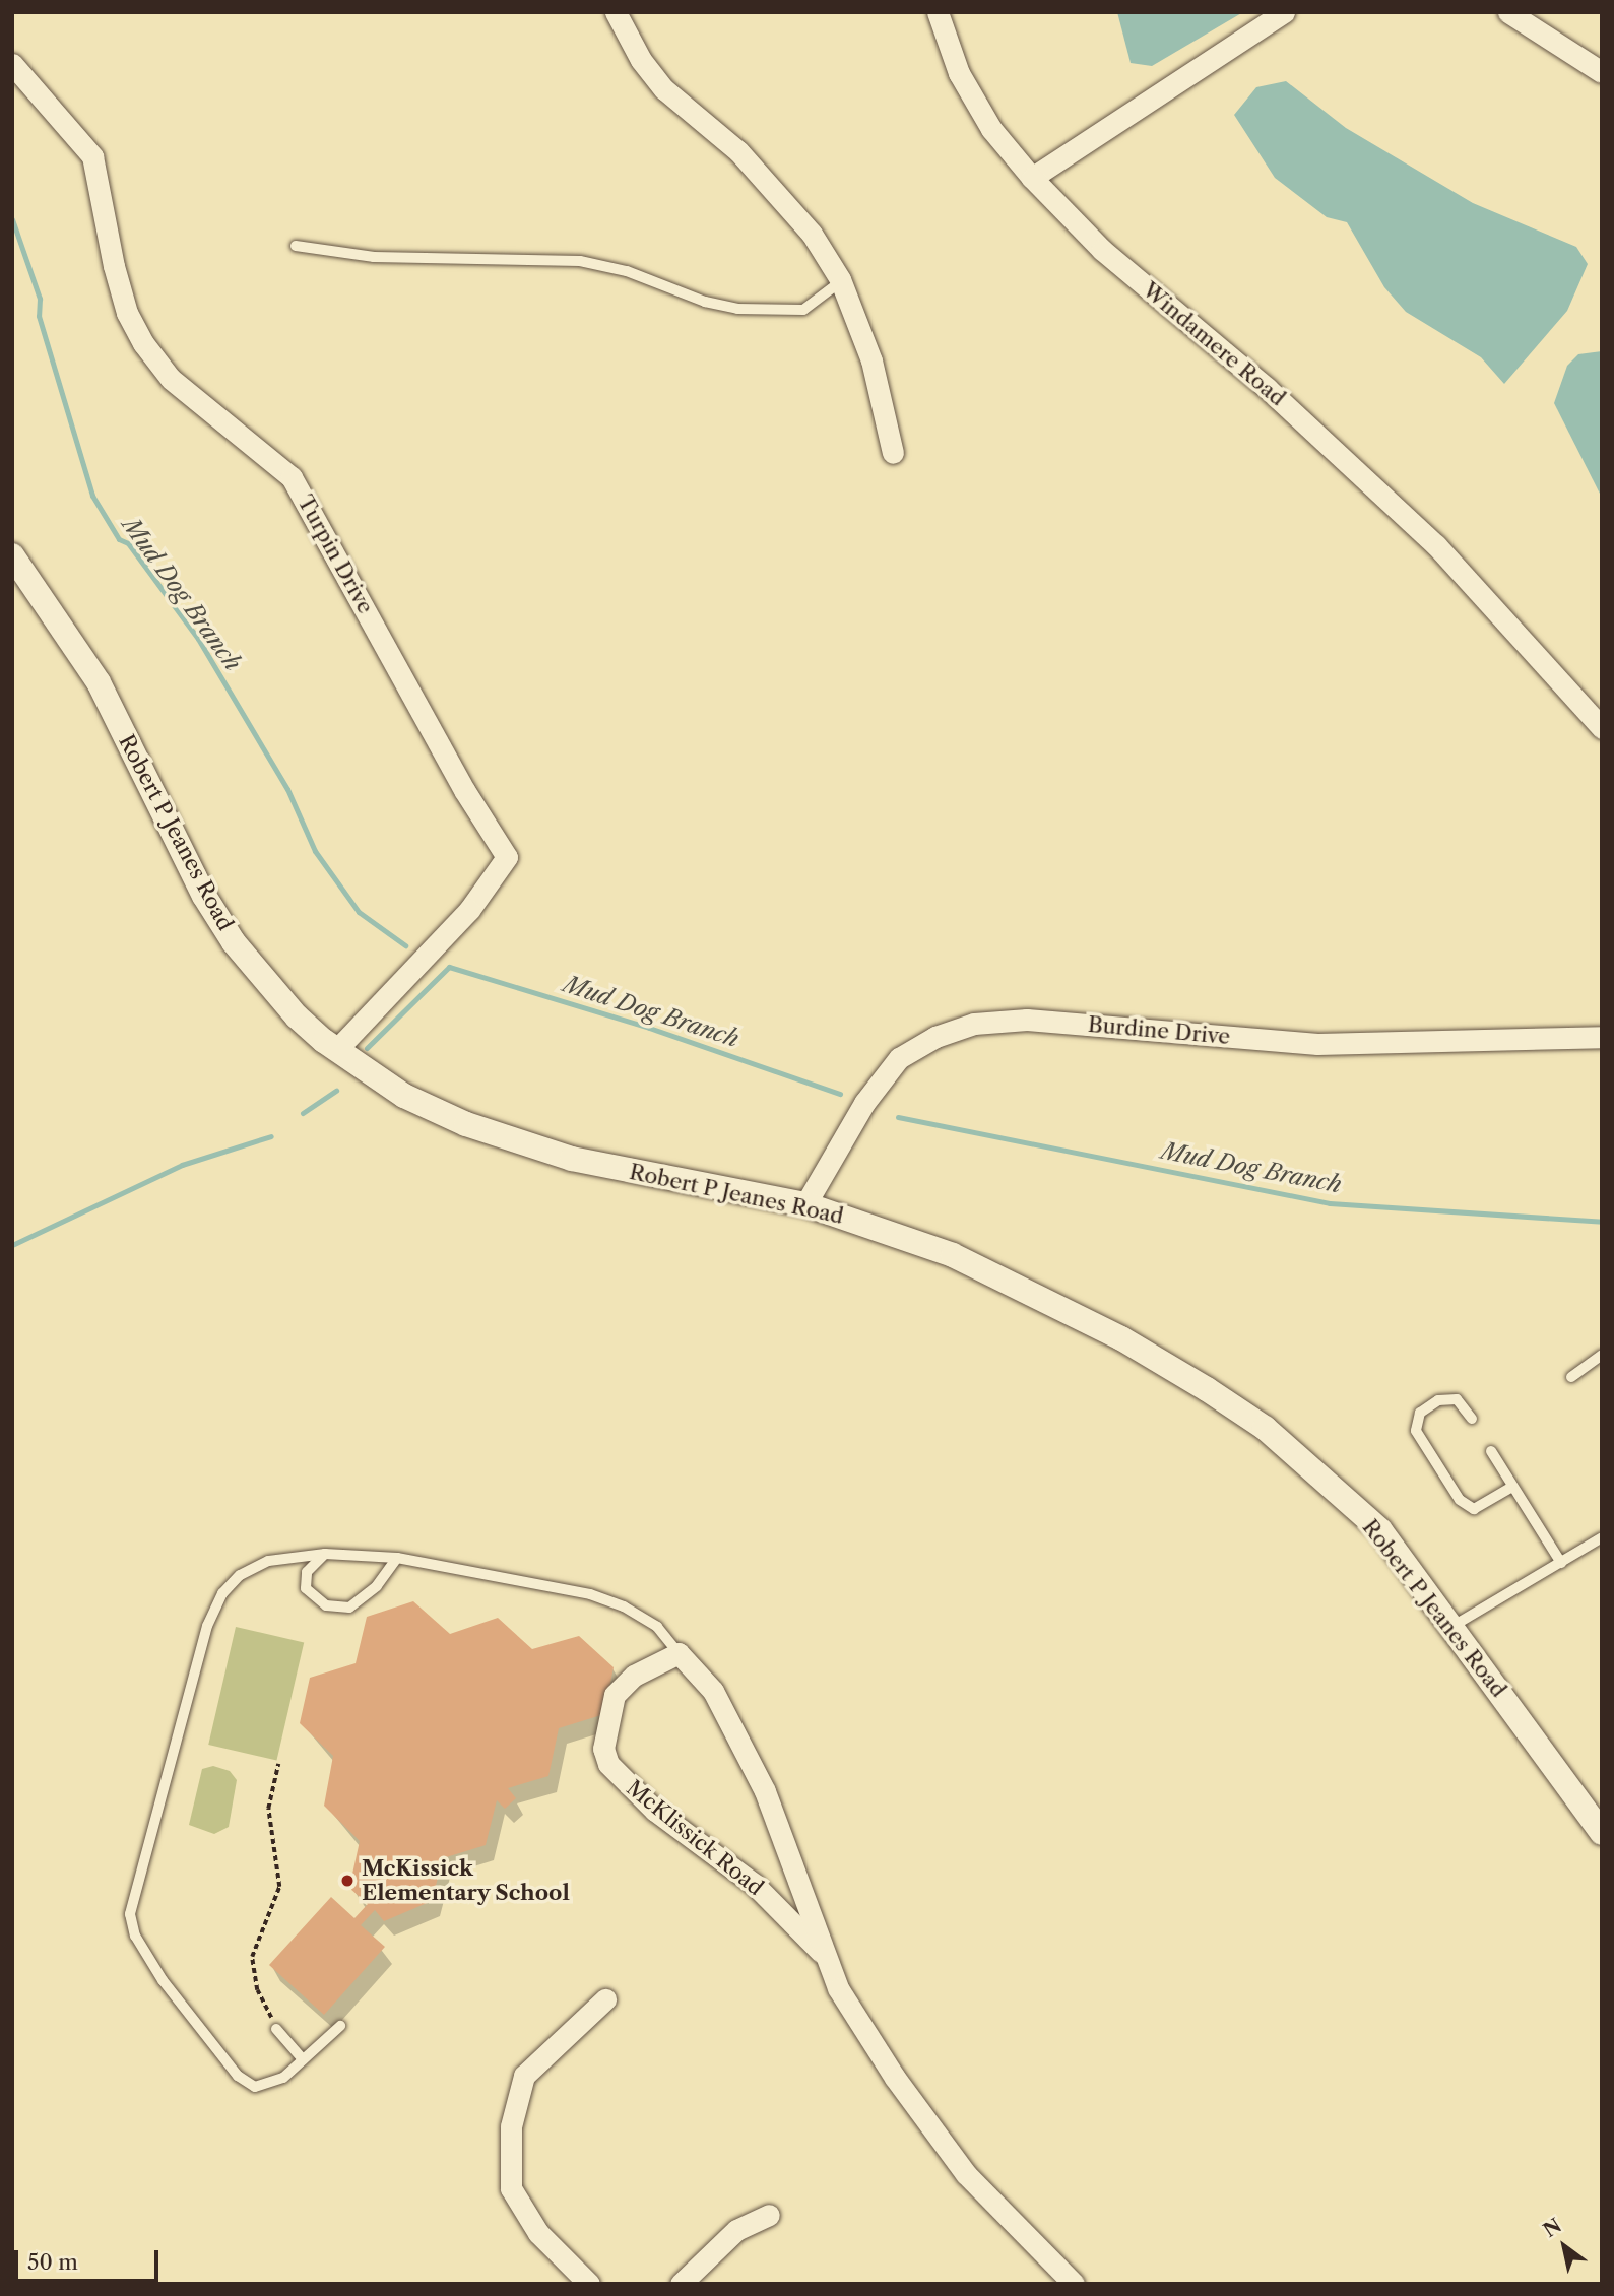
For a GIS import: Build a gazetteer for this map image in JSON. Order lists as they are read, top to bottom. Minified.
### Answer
{"streets":{"street":["Windamere Road","Turpin Drive","Robert P Jeanes Road","Burdine Drive","McKlissick Road"]},"crossings":[["Turpin Drive","Robert P Jeanes Road"],["Robert P Jeanes Road","Burdine Drive"]],"water":["Mud Dog Branch"],"places":["McKissick Elementary School"],"scale_bar":"50 m","north":"top left"}
